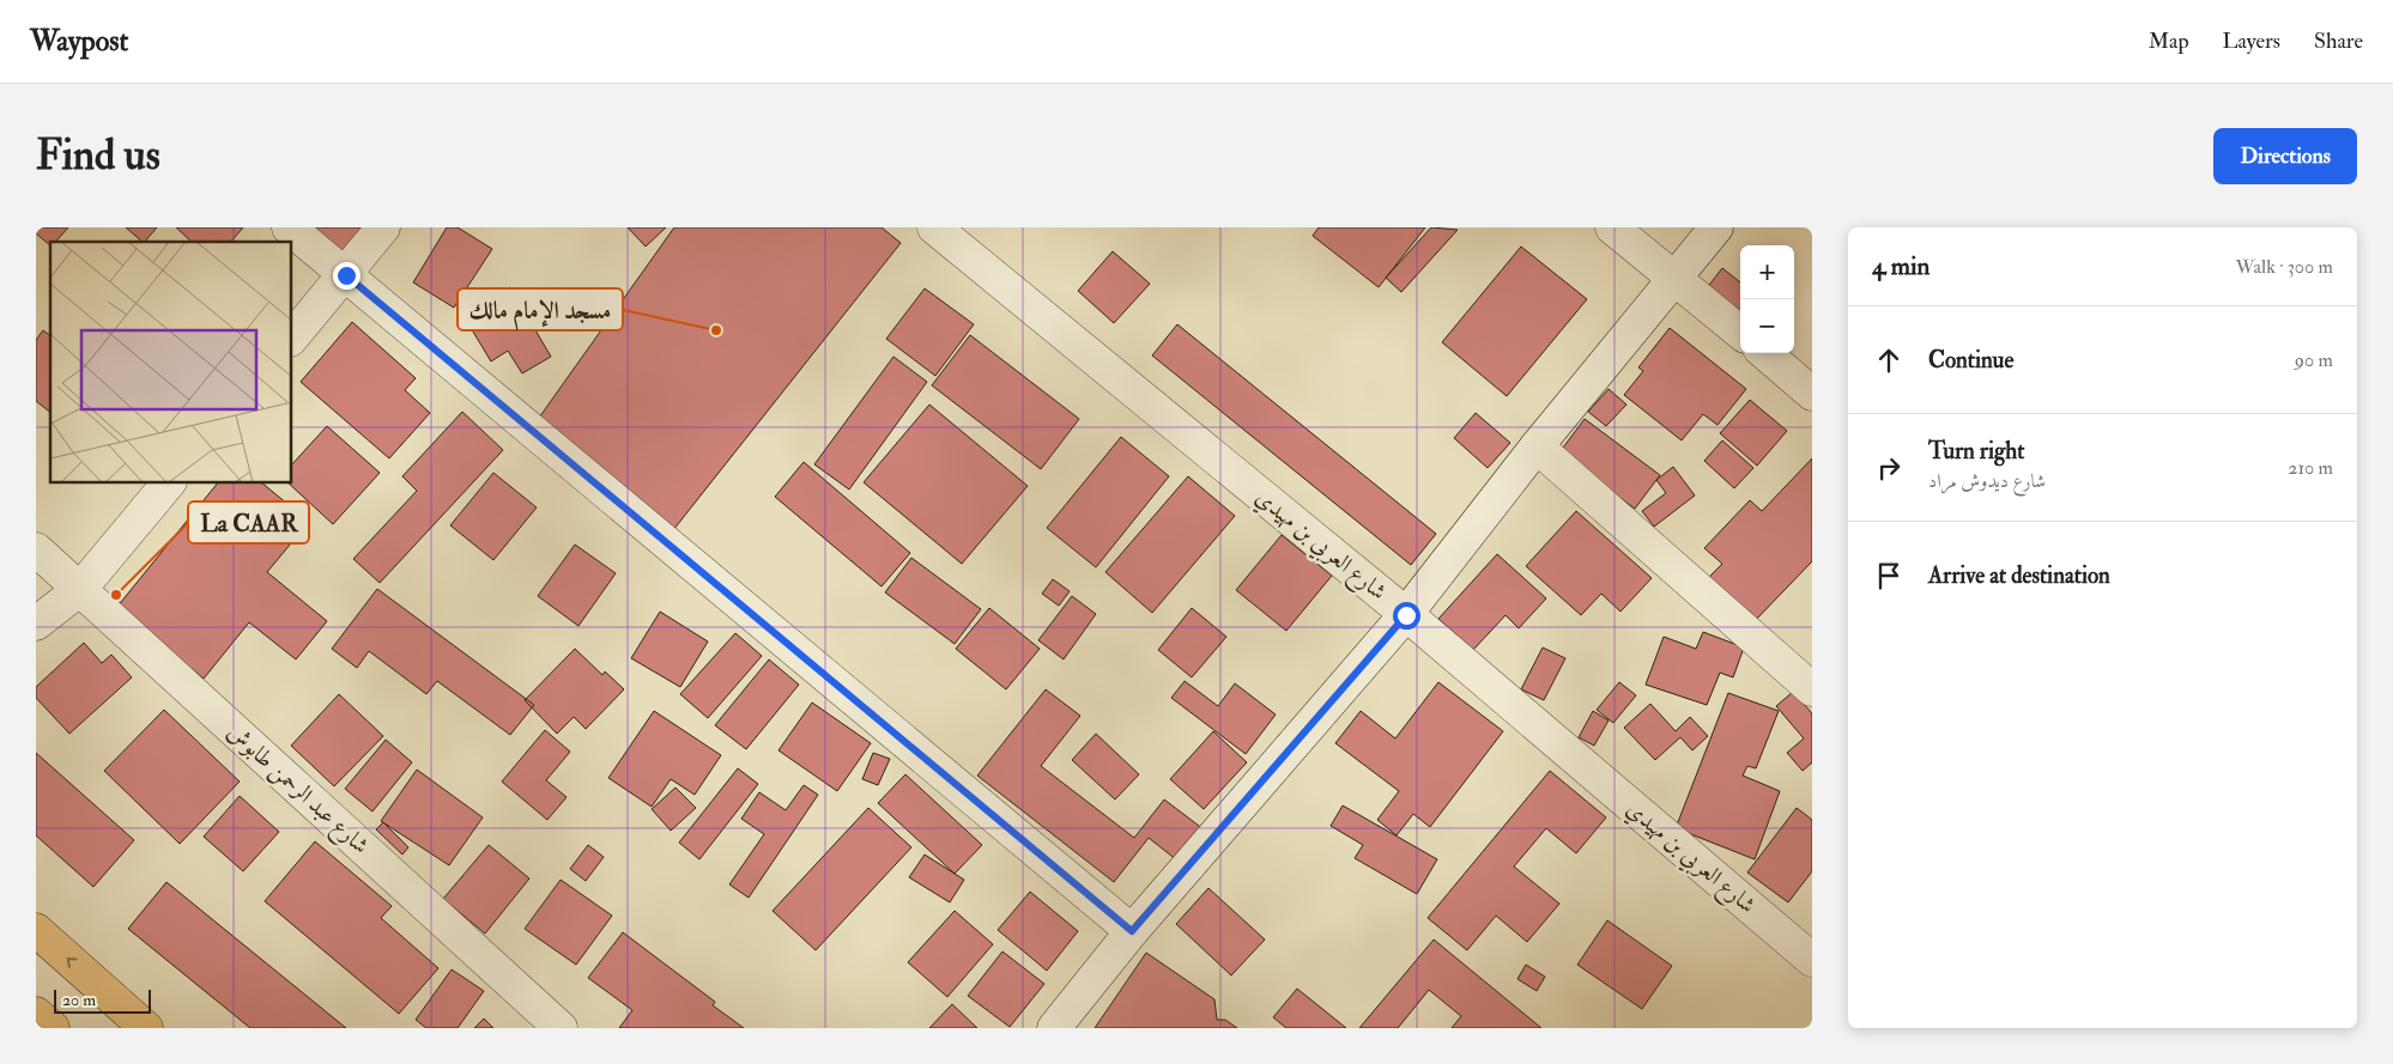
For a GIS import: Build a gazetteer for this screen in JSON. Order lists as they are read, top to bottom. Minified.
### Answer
{"streets":{"street":["شارع العربي بن مهيدي","شارع عبد الرحمن طابوش"]},"places":["مسجد الإمام مالك","La CAAR"],"scale_bar":"20 m","page":{"header":"Waypost","nav":["Map","Layers","Share"],"buttons":"Directions","title":"Find us","heading":["4 min","Walk · 300 m"],"map_buttons":["+","−"],"list":[["Continue","90 m"],["Turn right","شارع ديدوش مراد","210 m"],"Arrive at destination"],"scale":"20 m"}}
